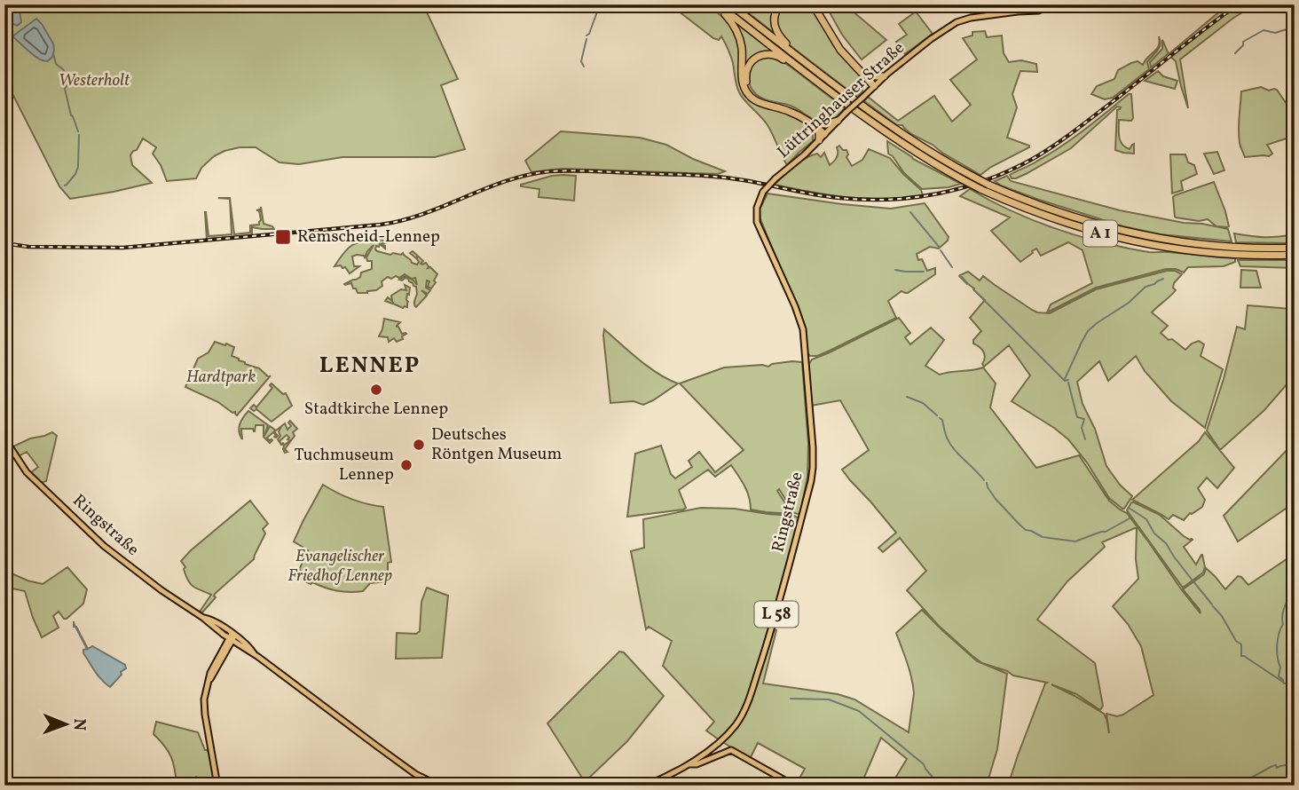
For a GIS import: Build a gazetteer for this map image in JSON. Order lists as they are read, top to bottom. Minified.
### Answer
{"streets":{"highway":["A 1"],"main road":["Lüttringhauser Straße","Ringstraße","L 58"]},"crossings":[["Lüttringhauser Straße","Ringstraße"]],"districts":["LENNEP"],"parks":["Westerholt","Hardtpark","Evangelischer Friedhof Lennep"],"places":{"transit":["Remscheid-Lennep"],"other":["Stadtkirche Lennep","Deutsches Röntgen Museum","Tuchmuseum Lennep"]},"north":"right"}
